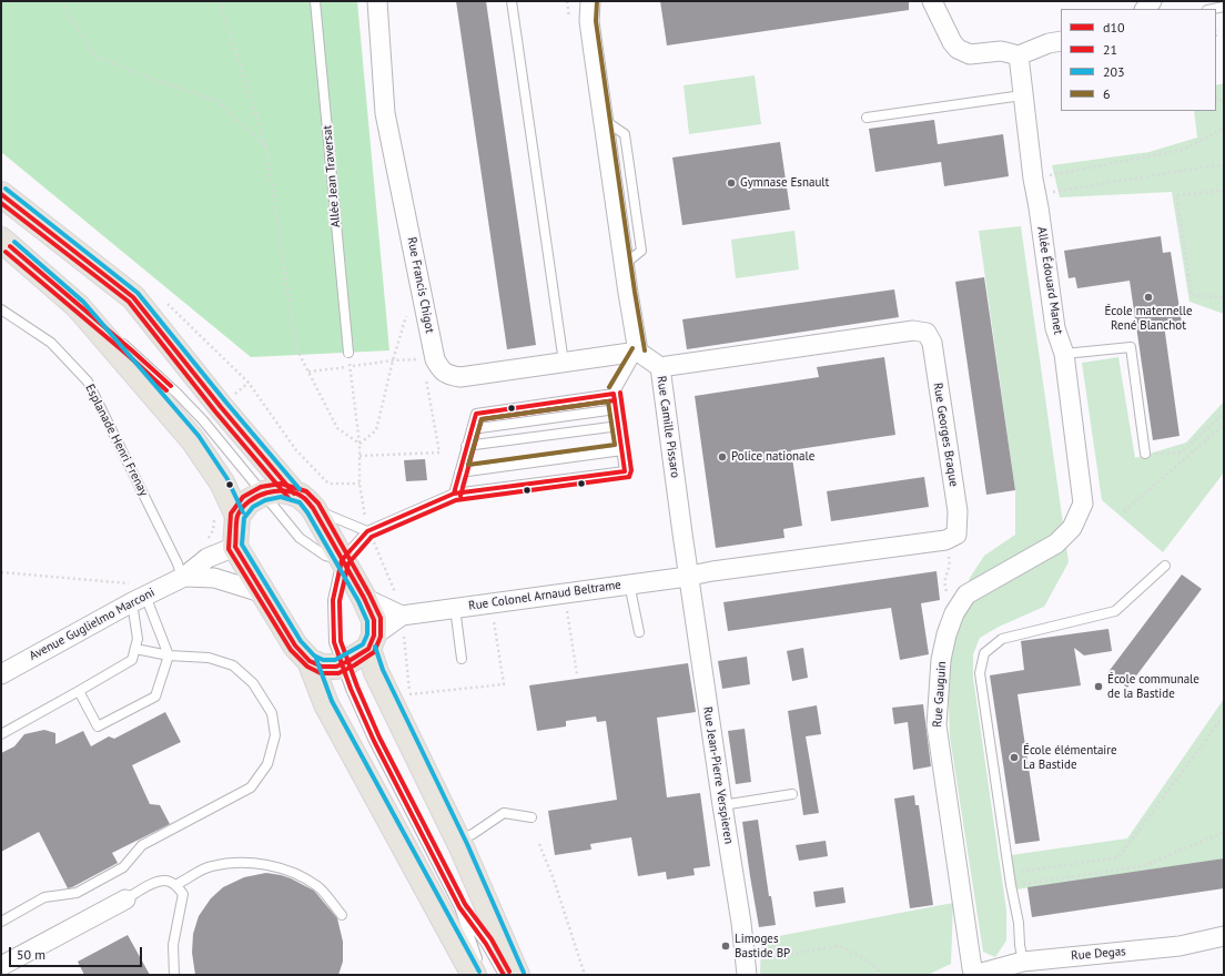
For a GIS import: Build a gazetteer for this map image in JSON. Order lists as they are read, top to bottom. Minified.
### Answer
{"streets":{"street":["Allée Édouard Manet","Rue Francis Chigot","Rue Camille Pissaro","Rue Georges Braque","Rue Colonel Arnaud Beltrame","Avenue Guglielmo Marconi","Rue Gauguin","Rue Jean-Pierre Verspieren","Rue Degas"],"lane":["Allée Jean Traversat","Esplanade Henri Frenay"]},"crossings":[["Allée Édouard Manet","Rue Gauguin"],["Rue Francis Chigot","Rue Camille Pissaro"],["Rue Camille Pissaro","Rue Georges Braque"],["Rue Camille Pissaro","Rue Colonel Arnaud Beltrame"],["Rue Camille Pissaro","Rue Jean-Pierre Verspieren"],["Esplanade Henri Frenay","Avenue Guglielmo Marconi"],["Rue Colonel Arnaud Beltrame","Rue Jean-Pierre Verspieren"],["Rue Gauguin","Rue Degas"]],"places":["Gymnase Esnault","École maternelle René Blanchot","Police nationale","École communale de la Bastide","École élémentaire La Bastide","Limoges Bastide BP"],"lines":["transit line 6","transit line 203","transit line d10","transit line 21"],"legend":["d10","21","203","6"],"scale_bar":"50 m"}
